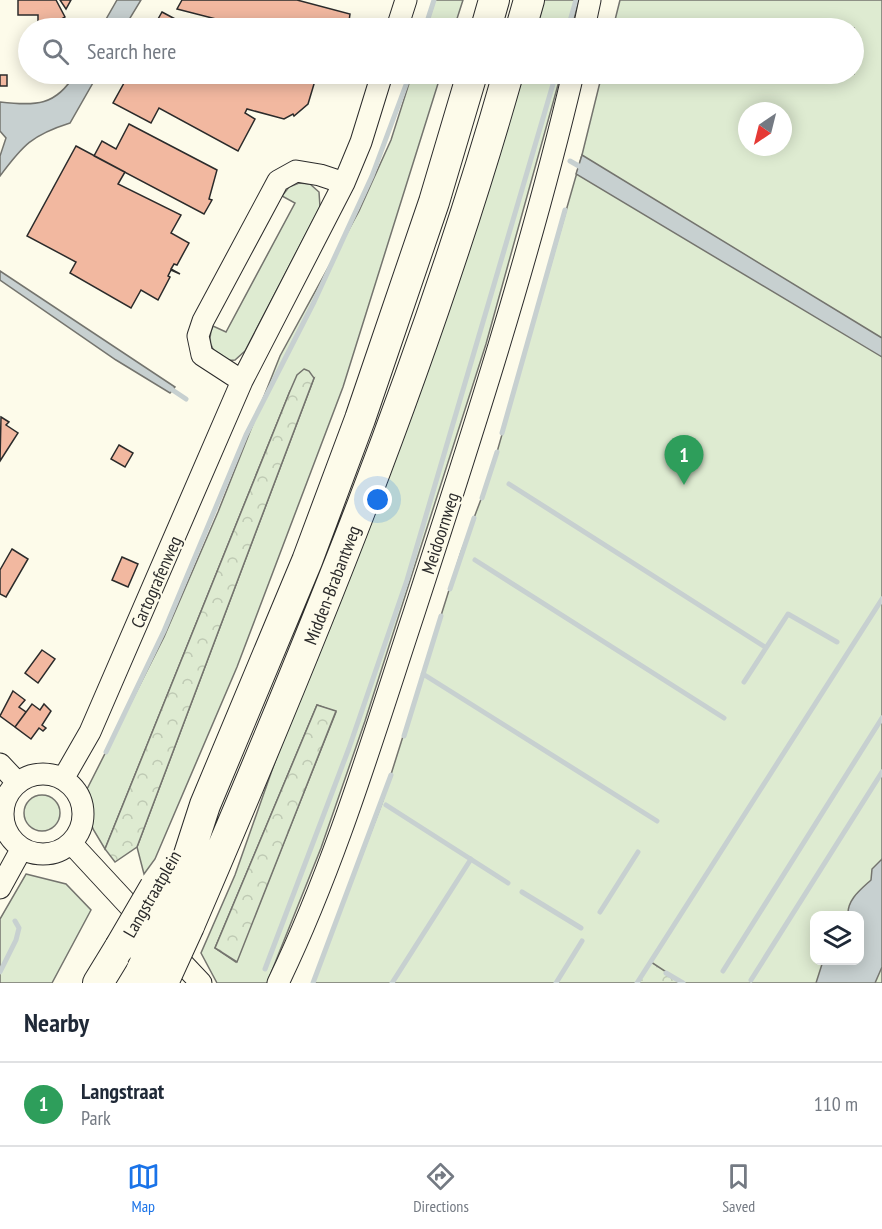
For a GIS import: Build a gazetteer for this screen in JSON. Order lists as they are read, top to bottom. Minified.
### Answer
{"streets":{"highway":["Midden-Brabantweg","Langstraatplein"],"street":["Meidoornweg","Cartografenweg"]},"crossings":[["Midden-Brabantweg","Langstraatplein"]],"north":"bottom left","page":{"search":"Search here","pins":"1","heading":"Nearby","list":[{"mark":"1","name":"Langstraat","note":"Park","value":"110 m"}],"nav":["Map","Directions","Saved"]}}
